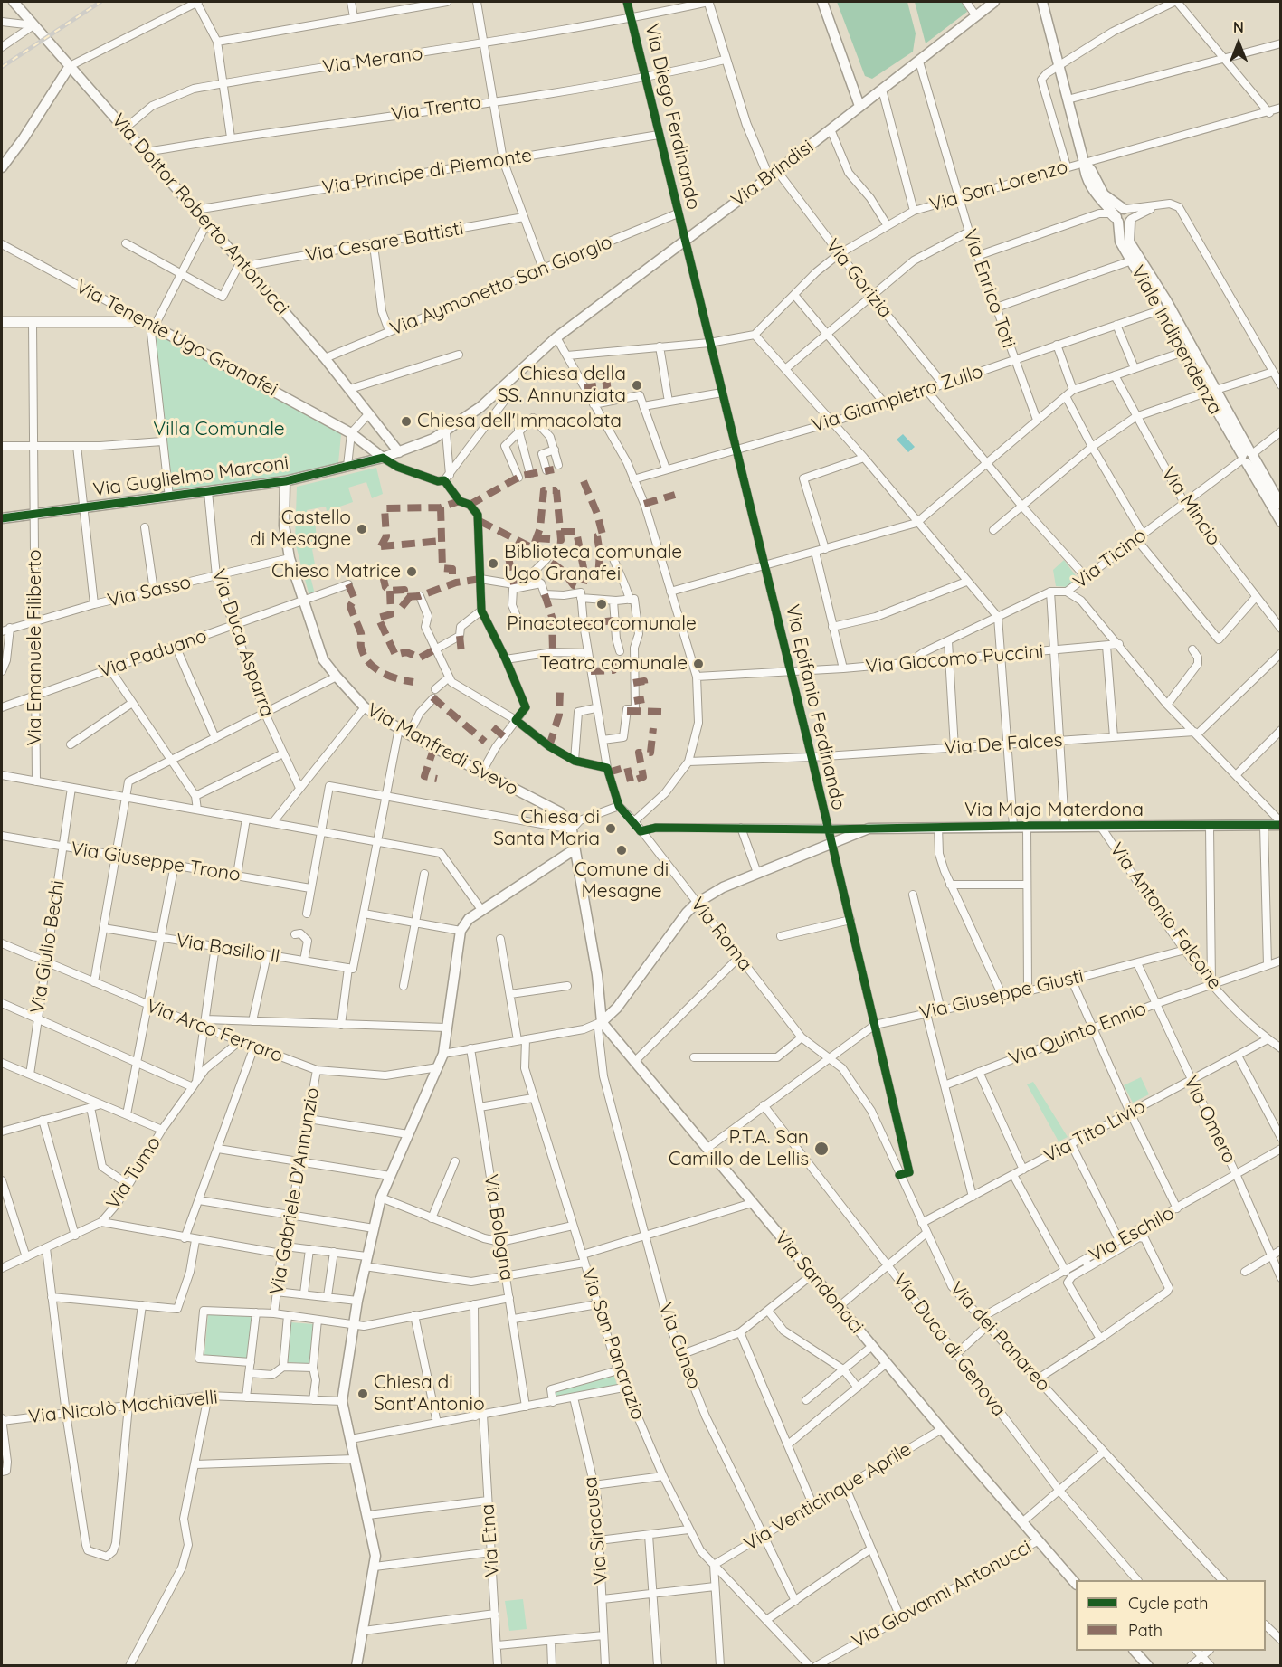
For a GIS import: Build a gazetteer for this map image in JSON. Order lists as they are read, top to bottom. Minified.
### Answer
{"streets":{"main road":["Via Brindisi","Via Dottor Roberto Antonucci","Via Tenente Ugo Granafei","Viale Indipendenza","Via Guglielmo Marconi","Via Manfredi Svevo","Via Maja Materdona","Via Sandonaci"],"street":["Via Merano","Via Trento","Via Diego Ferdinando","Via Principe di Piemonte","Via San Lorenzo","Via Cesare Battisti","Via Gorizia","Via Aymonetto San Giorgio","Via Enrico Toti","Via Giampietro Zullo","Via Mincio","Via Ticino","Via Sasso","Via Duca Asparra","Via Emanuele Filiberto","Via Paduano","Via Giacomo Puccini","Via Epifanio Ferdinando","Via De Falces","Via Giuseppe Trono","Via Antonio Falcone","Via Roma","Via Giulio Bechi","Via Basilio II","Via Giuseppe Giusti","Via Arco Ferraro","Via Quinto Ennio","Via Omero","Via Tito Livio","Via Tumo","Via Gabriele D'Annunzio","Via Bologna","Via Eschilo","Via dei Panareo","Via San Pancrazio","Via Duca di Genova","Via Cuneo","Via Nicolò Machiavelli","Via Venticinque Aprile","Via Siracusa","Via Etna","Via Giovanni Antonucci"]},"crossings":[["Via Merano","Via Diego Ferdinando"],["Via Merano","Via Dottor Roberto Antonucci"],["Via Trento","Via Diego Ferdinando"],["Via Trento","Via Dottor Roberto Antonucci"],["Via Diego Ferdinando","Via Principe di Piemonte"],["Via Diego Ferdinando","Via Brindisi"],["Via Diego Ferdinando","Via Aymonetto San Giorgio"],["Via Diego Ferdinando","Via Epifanio Ferdinando"],["Via Principe di Piemonte","Via Dottor Roberto Antonucci"],["Via Brindisi","Via Gorizia"],["Via Brindisi","Via Enrico Toti"],["Via Brindisi","Via Guglielmo Marconi"],["Via Brindisi","Via Epifanio Ferdinando"],["Via San Lorenzo","Via Gorizia"],["Via San Lorenzo","Via Enrico Toti"],["Via San Lorenzo","Viale Indipendenza"],["Via Dottor Roberto Antonucci","Via Cesare Battisti"],["Via Dottor Roberto Antonucci","Via Aymonetto San Giorgio"],["Via Dottor Roberto Antonucci","Via Guglielmo Marconi"],["Via Gorizia","Via Giampietro Zullo"],["Via Enrico Toti","Via Giampietro Zullo"],["Via Tenente Ugo Granafei","Via Guglielmo Marconi"],["Viale Indipendenza","Via Giampietro Zullo"],["Viale Indipendenza","Via Ticino"],["Via Giampietro Zullo","Via Epifanio Ferdinando"],["Via Guglielmo Marconi","Via Duca Asparra"],["Via Guglielmo Marconi","Via Emanuele Filiberto"],["Via Guglielmo Marconi","Via Manfredi Svevo"],["Via Mincio","Via Ticino"],["Via Ticino","Via Giacomo Puccini"],["Via Sasso","Via Duca Asparra"],["Via Sasso","Via Emanuele Filiberto"],["Via Sasso","Via Manfredi Svevo"],["Via Duca Asparra","Via Paduano"],["Via Emanuele Filiberto","Via Paduano"],["Via Paduano","Via Manfredi Svevo"],["Via Giacomo Puccini","Via Epifanio Ferdinando"],["Via Epifanio Ferdinando","Via De Falces"],["Via Epifanio Ferdinando","Via Maja Materdona"],["Via Epifanio Ferdinando","Via Giuseppe Giusti"],["Via Epifanio Ferdinando","Via dei Panareo"],["Via Maja Materdona","Via Antonio Falcone"],["Via Maja Materdona","Via Roma"],["Via Giuseppe Trono","Via Giulio Bechi"],["Via Antonio Falcone","Via Giuseppe Giusti"],["Via Antonio Falcone","Via Quinto Ennio"],["Via Antonio Falcone","Via Tito Livio"],["Via Roma","Via Giuseppe Giusti"],["Via Roma","Via dei Panareo"],["Via Giulio Bechi","Via Arco Ferraro"],["Via Giuseppe Giusti","Via Omero"],["Via Giuseppe Giusti","Via Sandonaci"],["Via Giuseppe Giusti","Via dei Panareo"],["Via Giuseppe Giusti","Via Duca di Genova"],["Via Arco Ferraro","Via Tumo"],["Via Arco Ferraro","Via Gabriele D'Annunzio"],["Via Quinto Ennio","Via Omero"],["Via Omero","Via Tito Livio"],["Via Omero","Via Eschilo"],["Via Tito Livio","Via dei Panareo"],["Via Eschilo","Via dei Panareo"],["Via Sandonaci","Via Cuneo"],["Via Sandonaci","Via Venticinque Aprile"],["Via Sandonaci","Via Giovanni Antonucci"],["Via San Pancrazio","Via Venticinque Aprile"],["Via Cuneo","Via Venticinque Aprile"]],"parks":["Villa Comunale"],"places":["Chiesa della SS. Annunziata","Chiesa dell'Immacolata","Castello di Mesagne","Biblioteca comunale Ugo Granafei","Chiesa Matrice","Pinacoteca comunale","Teatro comunale","Chiesa di Santa Maria","Comune di Mesagne","P.T.A. San Camillo de Lellis","Chiesa di Sant'Antonio"],"legend":["Cycle path","Path"],"north":"top"}
